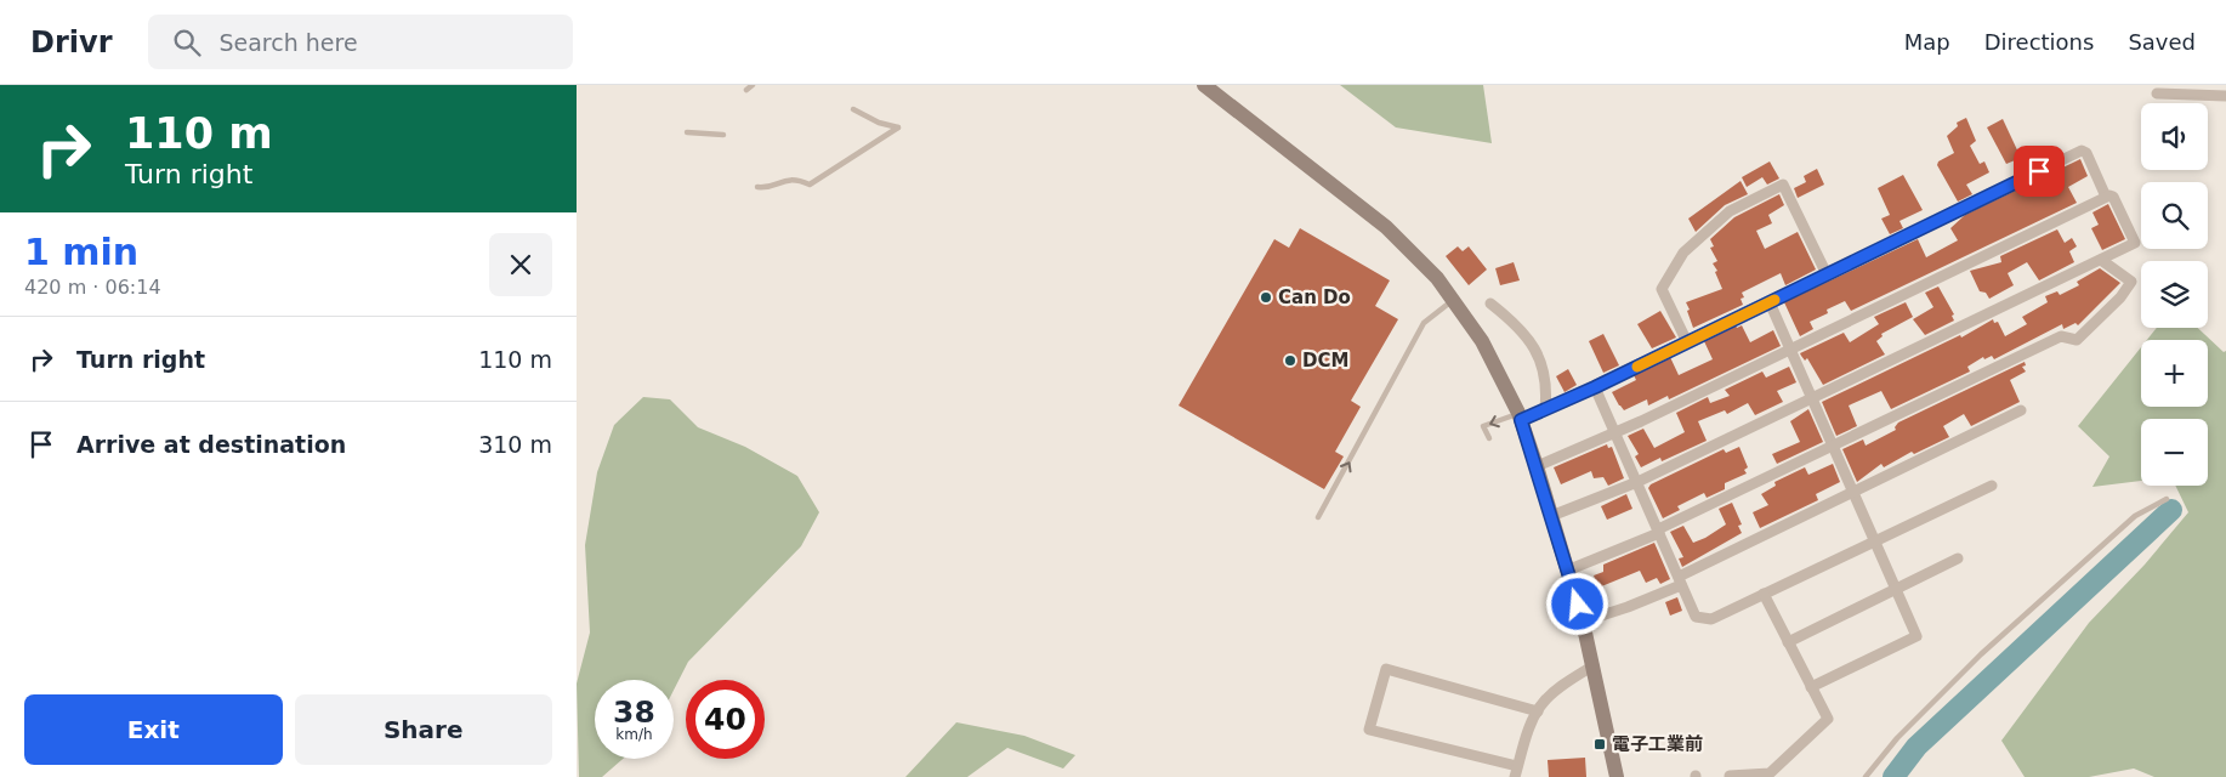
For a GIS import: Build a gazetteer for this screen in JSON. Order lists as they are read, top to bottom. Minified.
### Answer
{"places":{"other":["Can Do","DCM"],"transit":["電子工業前"]},"page":{"header":"Drivr","search":"Search here","nav":["Map","Directions","Saved"],"turn":["110 m","Turn right"],"map_buttons":["+","−"],"heading":["1 min","420 m · 06:14"],"list":[{"name":"Turn right","value":"110 m"},{"name":"Arrive at destination","value":"310 m"}],"speed":"38 km/h","limit":"40","buttons":["Exit","Share"]}}
